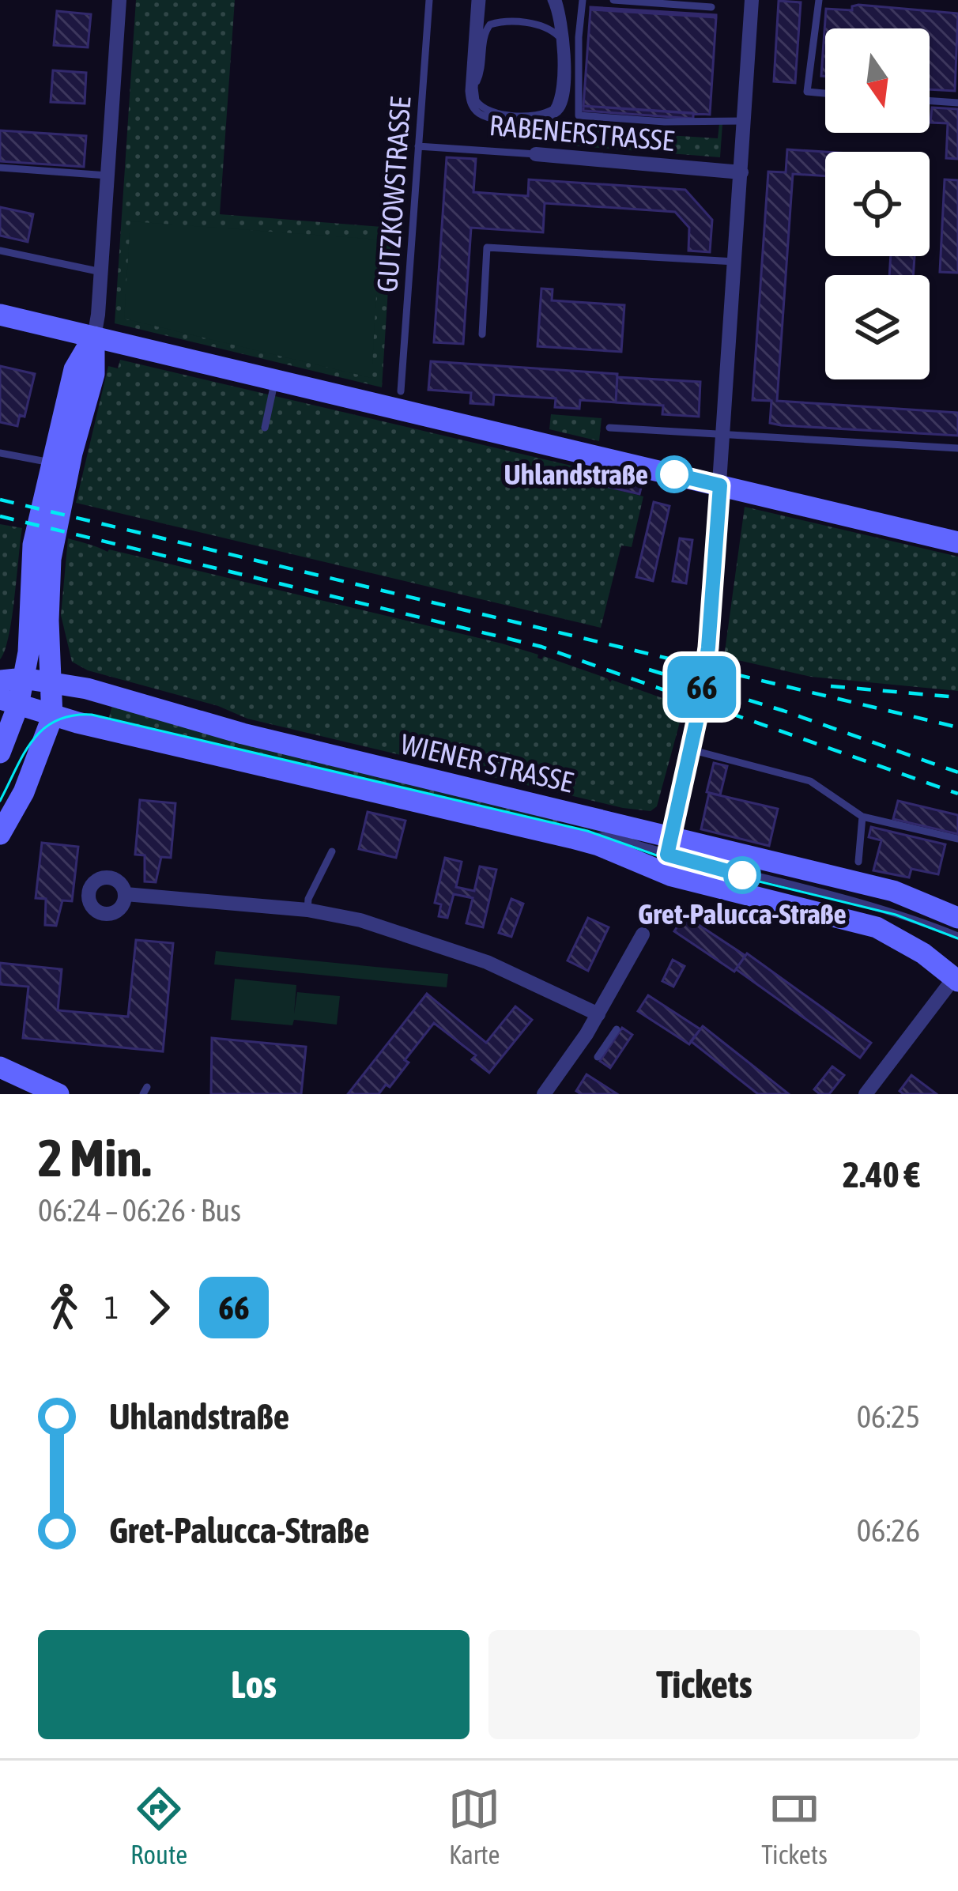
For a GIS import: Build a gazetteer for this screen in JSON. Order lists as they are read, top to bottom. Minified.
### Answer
{"streets":{"main road":["WIENER STRASSE"],"street":["RABENERSTRASSE"],"lane":["GUTZKOWSTRASSE"]},"crossings":[["RABENERSTRASSE","GUTZKOWSTRASSE"]],"places":["Uhlandstraße","Gret-Palucca-Straße"],"lines":["bus line 66"],"north":"bottom","page":{"on_map":"66","heading":["2 Min.","06:24 – 06:26 · Bus","2.40 €"],"legs":["1","66"],"list":[{"name":"Uhlandstraße","value":"06:25"},{"name":"Gret-Palucca-Straße","value":"06:26"}],"buttons":["Los","Tickets"],"tabs":["Route","Karte","Tickets"]}}
